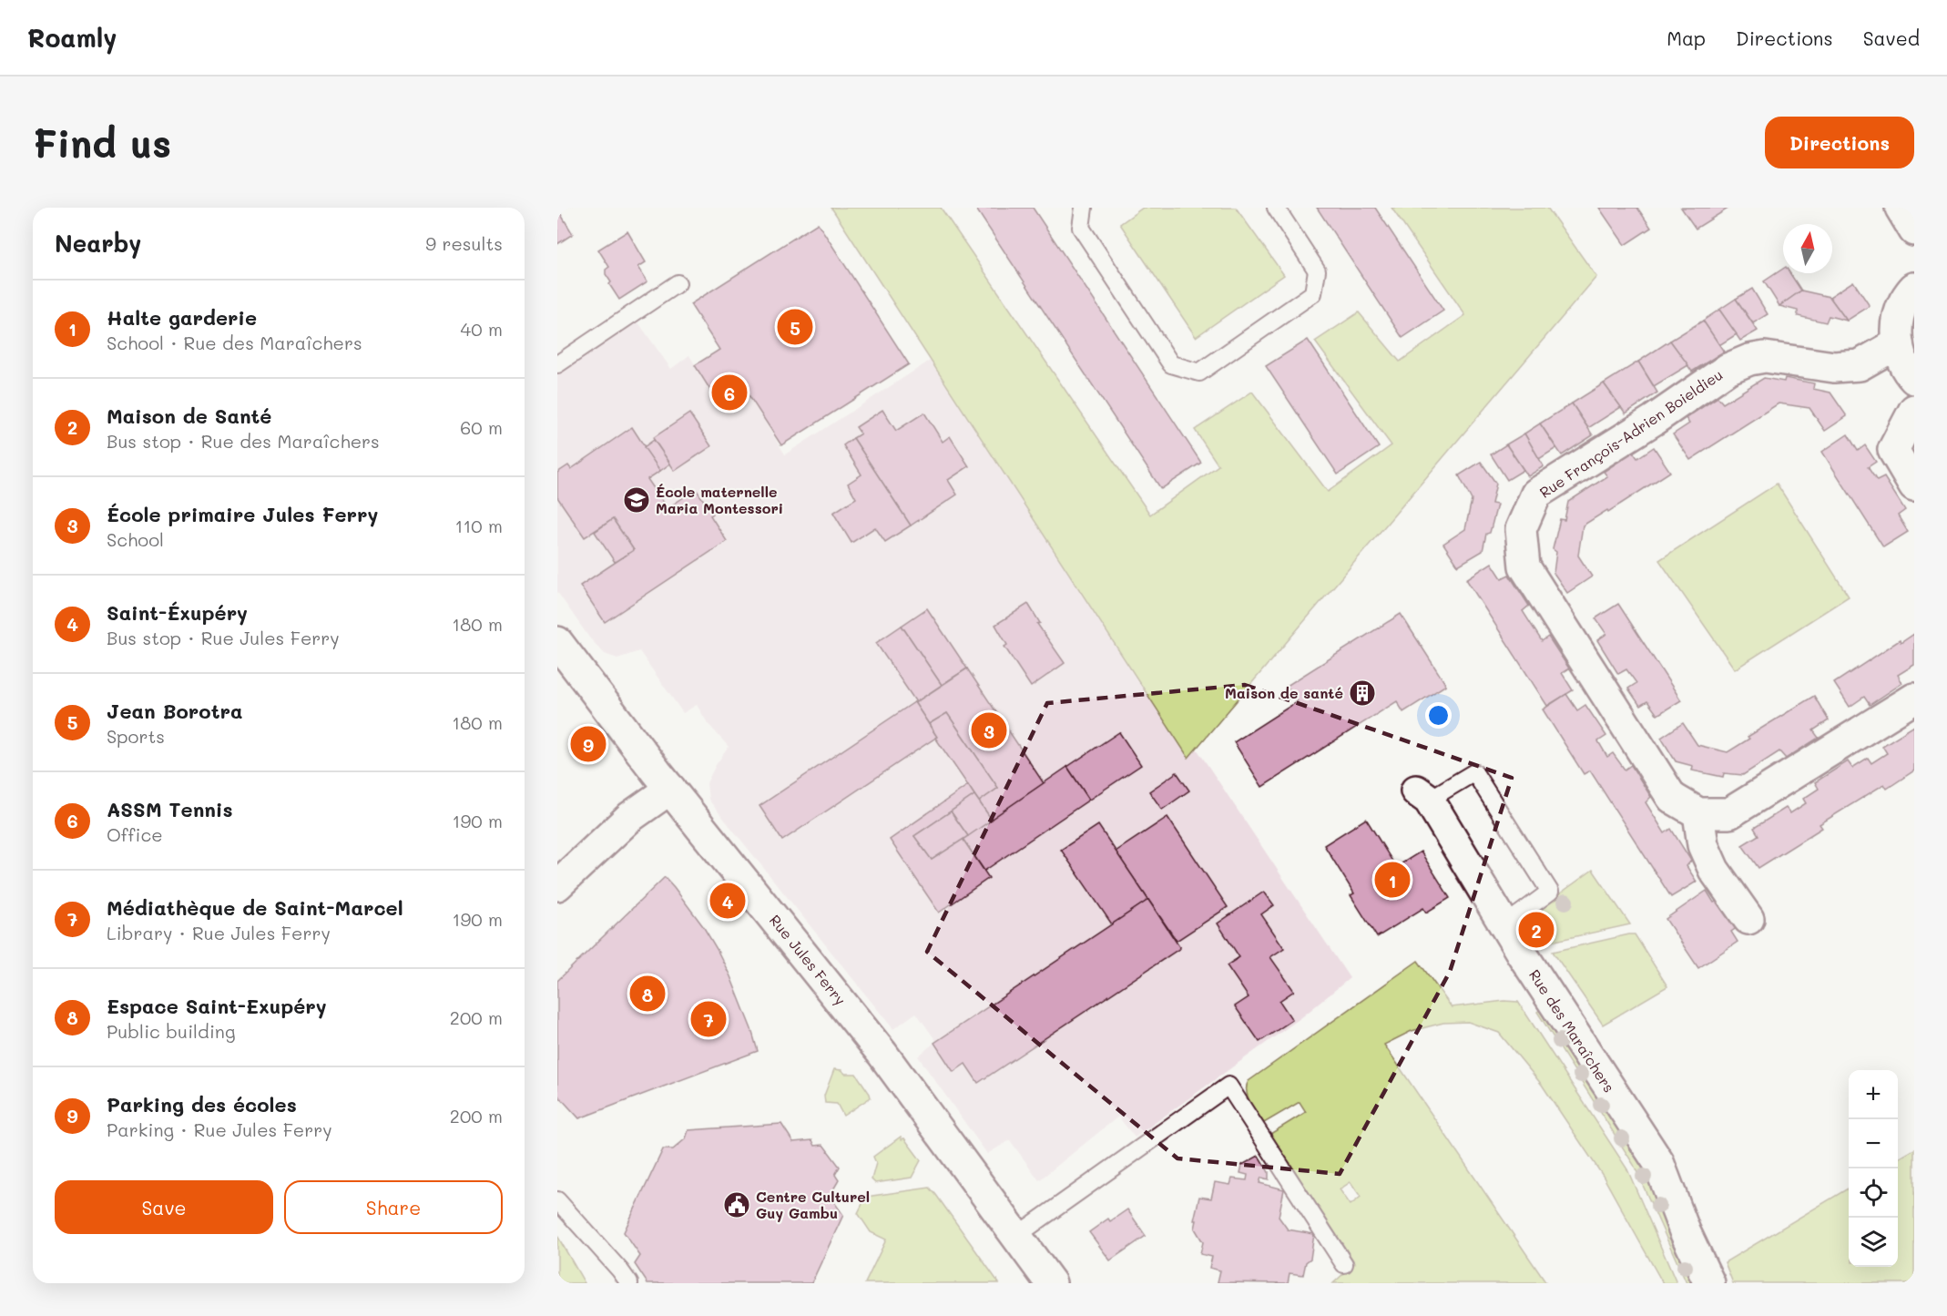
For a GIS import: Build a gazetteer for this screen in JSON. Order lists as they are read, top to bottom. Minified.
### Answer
{"streets":{"street":["Rue François-Adrien Boieldieu","Rue Jules Ferry","Rue des Maraîchers"]},"places":{"school or university":["École maternelle Maria Montessori"],"building":["Maison de santé"],"public building":["Centre Culturel Guy Gambu"]},"north":"top","page":{"header":"Roamly","nav":["Map","Directions","Saved"],"buttons":["Directions",["Save","Share"]],"title":"Find us","heading":["Nearby","9 results"],"list":[{"mark":"1","name":"Halte garderie","note":"School · Rue des Maraîchers","value":"40 m"},{"mark":"2","name":"Maison de Santé","note":"Bus stop · Rue des Maraîchers","value":"60 m"},{"mark":"3","name":"École primaire Jules Ferry","note":"School","value":"110 m"},{"mark":"4","name":"Saint-Éxupéry","note":"Bus stop · Rue Jules Ferry","value":"180 m"},{"mark":"5","name":"Jean Borotra","note":"Sports","value":"180 m"},{"mark":"6","name":"ASSM Tennis","note":"Office","value":"190 m"},{"mark":"7","name":"Médiathèque de Saint-Marcel","note":"Library · Rue Jules Ferry","value":"190 m"},{"mark":"8","name":"Espace Saint-Exupéry","note":"Public building","value":"200 m"},{"mark":"9","name":"Parking des écoles","note":"Parking · Rue Jules Ferry","value":"200 m"}],"pins":["5","6","3","9","1","4","2","8","7"],"map_buttons":["+","−"]}}
